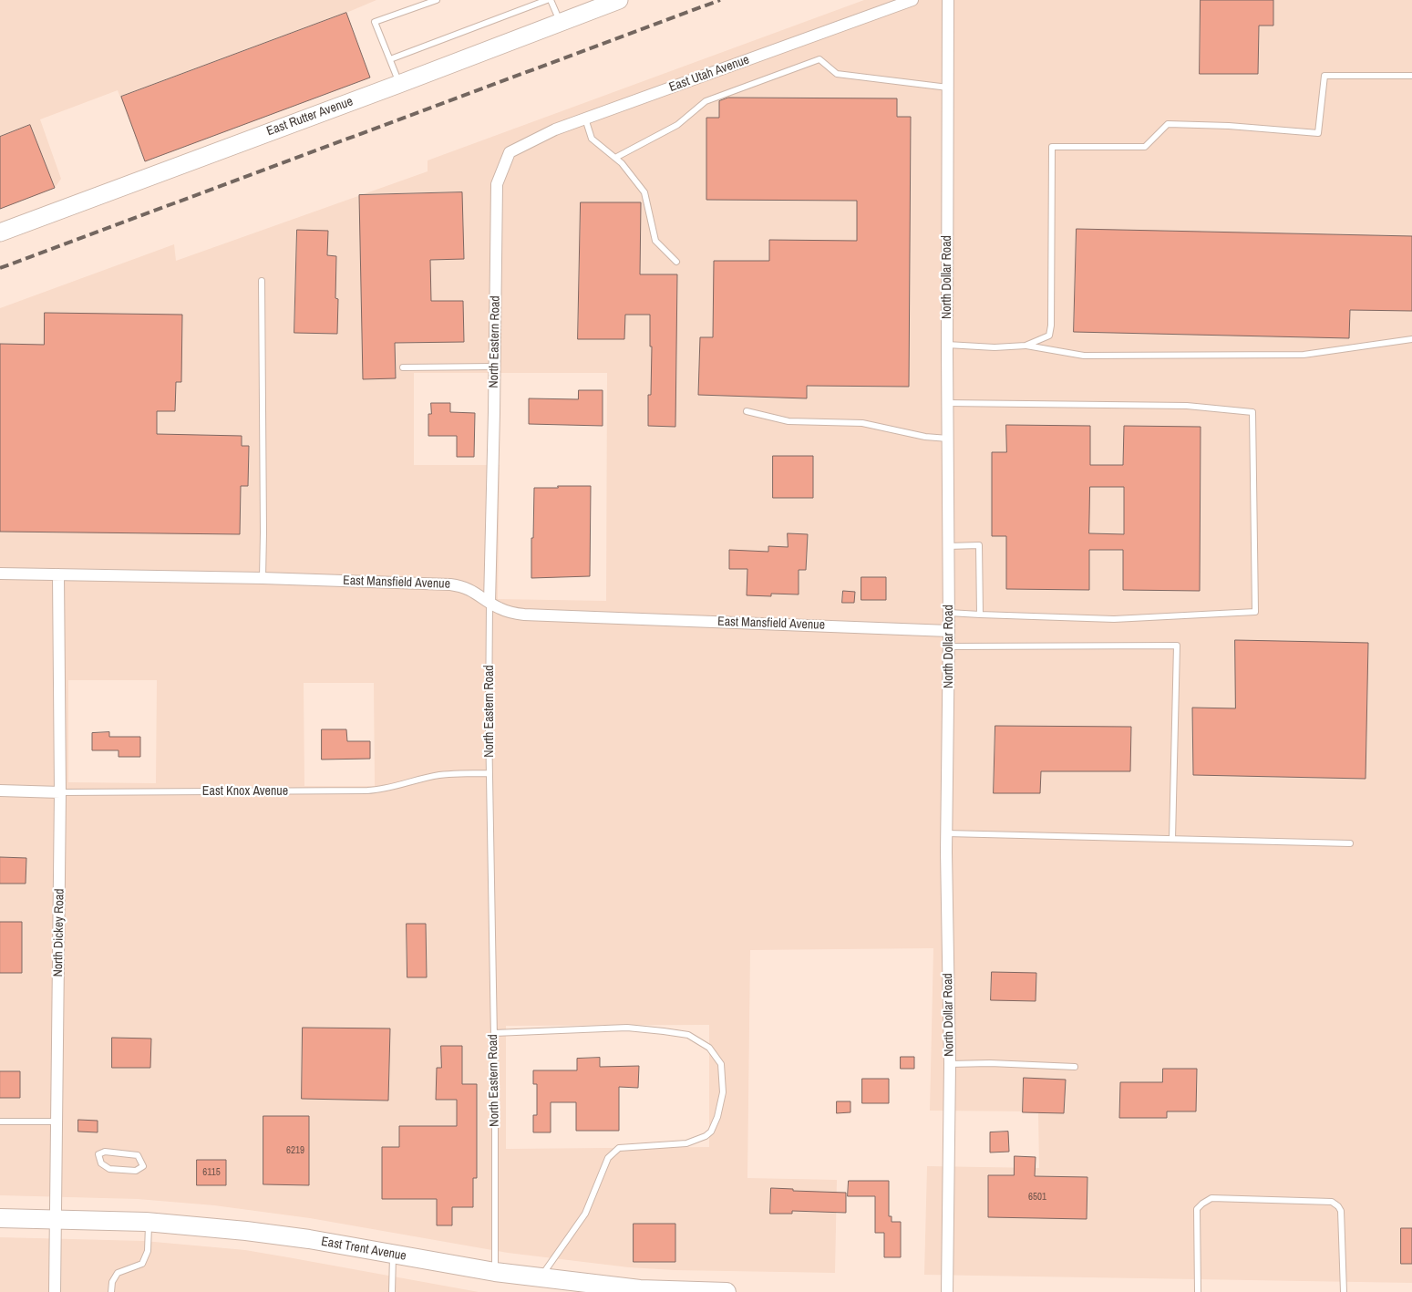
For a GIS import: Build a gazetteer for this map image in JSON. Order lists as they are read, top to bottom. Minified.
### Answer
{"streets":{"main road":["East Trent Avenue"],"street":["East Utah Avenue","East Rutter Avenue","North Dollar Road","North Eastern Road","East Mansfield Avenue","East Knox Avenue","North Dickey Road"]},"crossings":[["East Utah Avenue","North Eastern Road"],["North Dollar Road","East Mansfield Avenue"],["North Eastern Road","East Mansfield Avenue"],["North Eastern Road","East Knox Avenue"],["North Eastern Road","East Trent Avenue"],["East Mansfield Avenue","North Dickey Road"],["East Knox Avenue","North Dickey Road"],["North Dickey Road","East Trent Avenue"]],"house_numbers":["6219","6115","6501"]}
